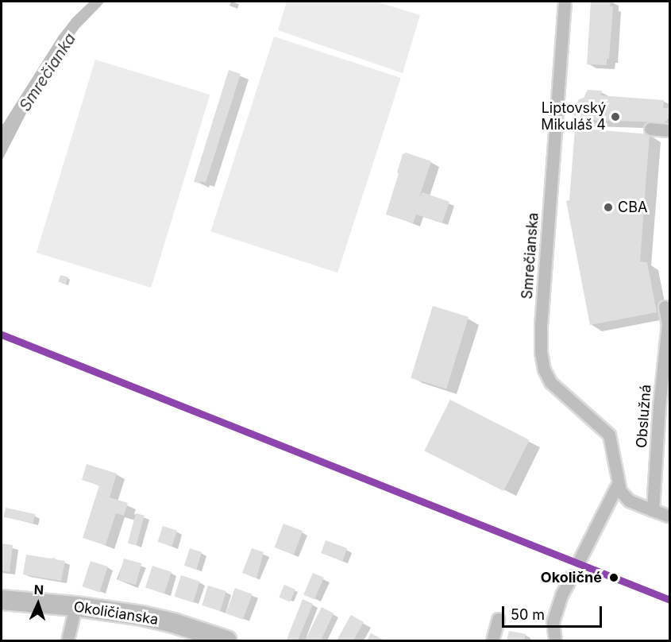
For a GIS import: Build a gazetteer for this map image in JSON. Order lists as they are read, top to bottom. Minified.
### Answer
{"streets":{"main road":["Okoličianska"],"street":["Smrečianska","Obslužná"]},"water":["Smrečianka"],"places":["Liptovský Mikuláš 4","CBA","Okoličné"],"scale_bar":"50 m","north":"top"}
